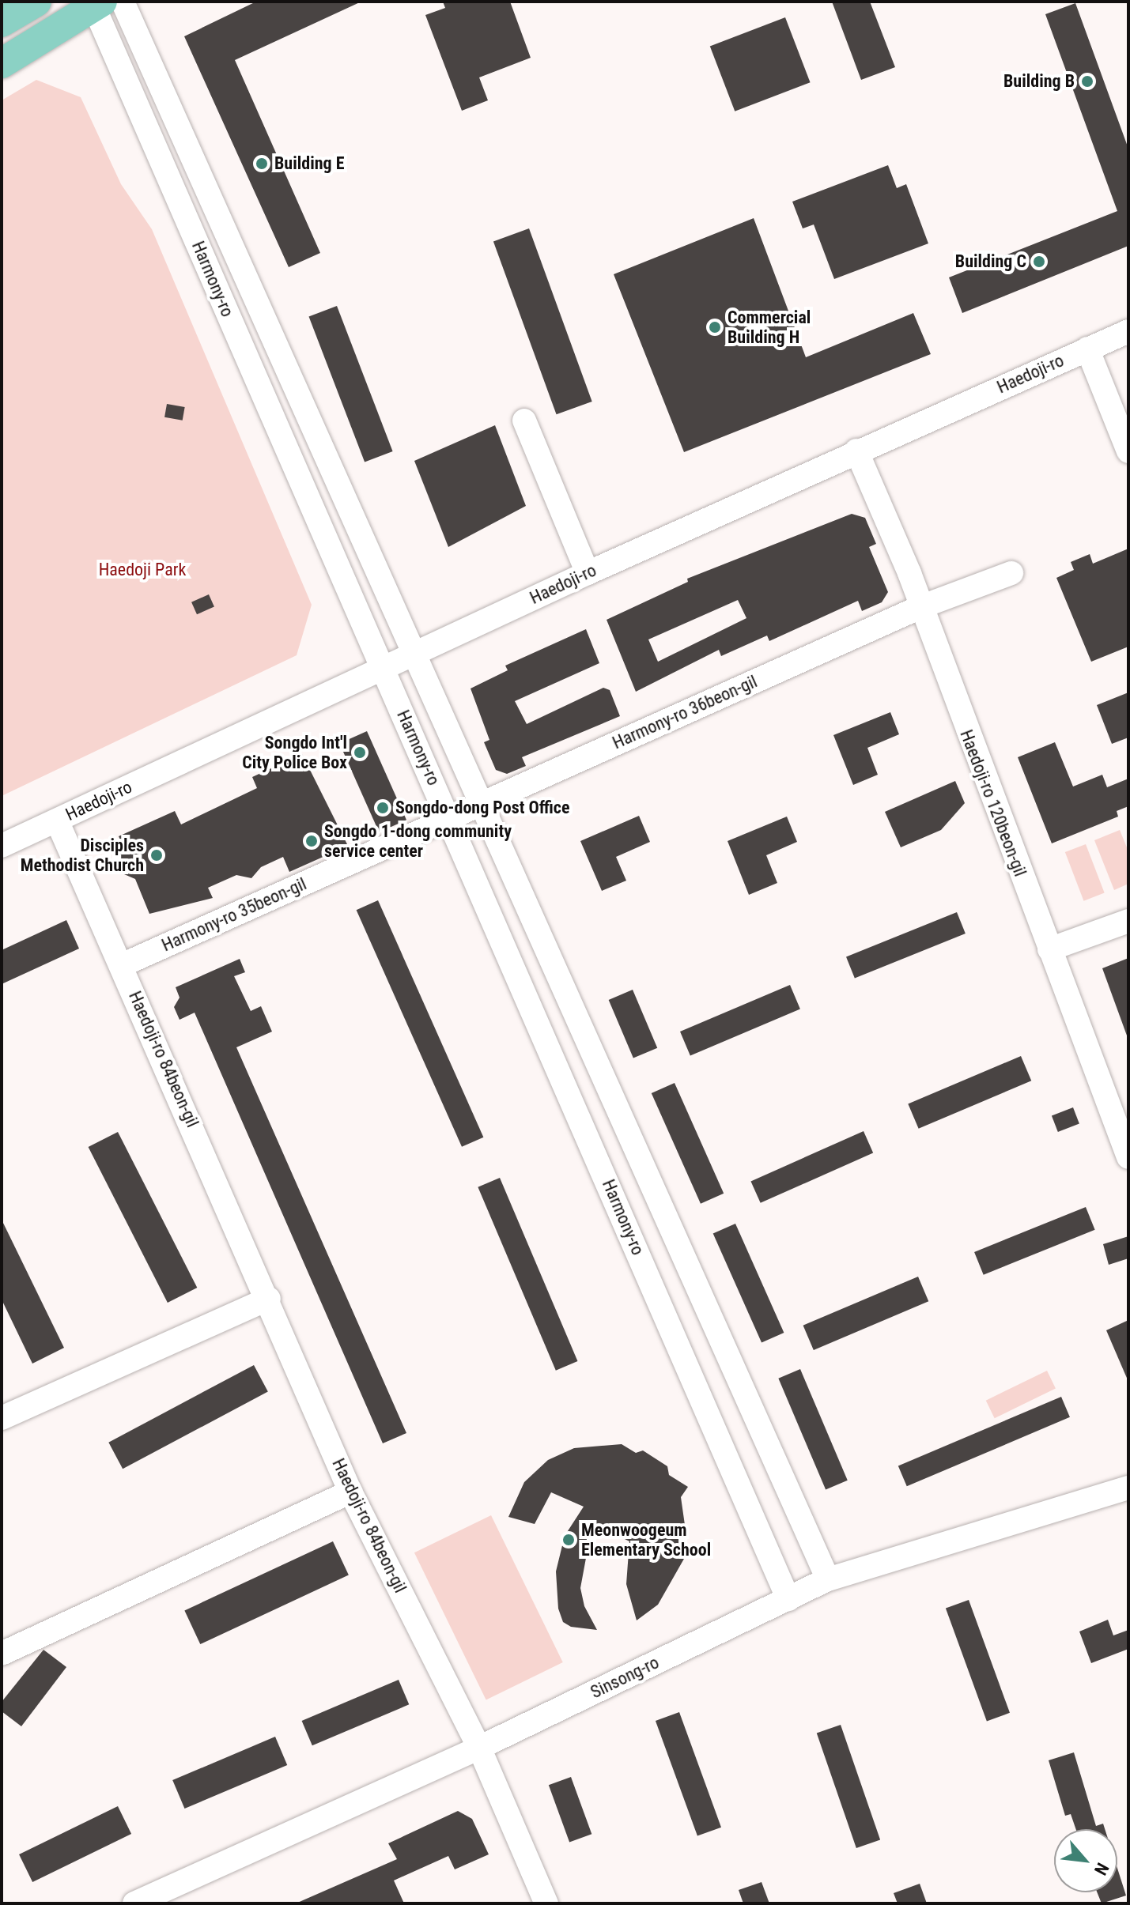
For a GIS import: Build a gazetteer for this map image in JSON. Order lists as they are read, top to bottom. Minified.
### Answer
{"streets":{"street":["Harmony-ro","Haedoji-ro","Harmony-ro 36beon-gil","Haedoji-ro 120beon-gil","Harmony-ro 35beon-gil","Haedoji-ro 84beon-gil","Sinsong-ro"]},"crossings":[["Harmony-ro","Haedoji-ro"],["Harmony-ro","Harmony-ro 36beon-gil"],["Harmony-ro","Harmony-ro 35beon-gil"],["Harmony-ro","Sinsong-ro"],["Haedoji-ro","Haedoji-ro 120beon-gil"],["Haedoji-ro","Haedoji-ro 84beon-gil"],["Harmony-ro 36beon-gil","Haedoji-ro 120beon-gil"],["Harmony-ro 36beon-gil","Harmony-ro 35beon-gil"],["Harmony-ro 35beon-gil","Haedoji-ro 84beon-gil"],["Haedoji-ro 84beon-gil","Sinsong-ro"]],"parks":["Haedoji Park"],"places":["Building B","Building E","Building C","Commercial Building H","Songdo Int'l City Police Box","Songdo-dong Post Office","Songdo 1-dong community service center","Disciples Methodist Church","Meonwoogeum Elementary School"],"north":"bottom right"}
